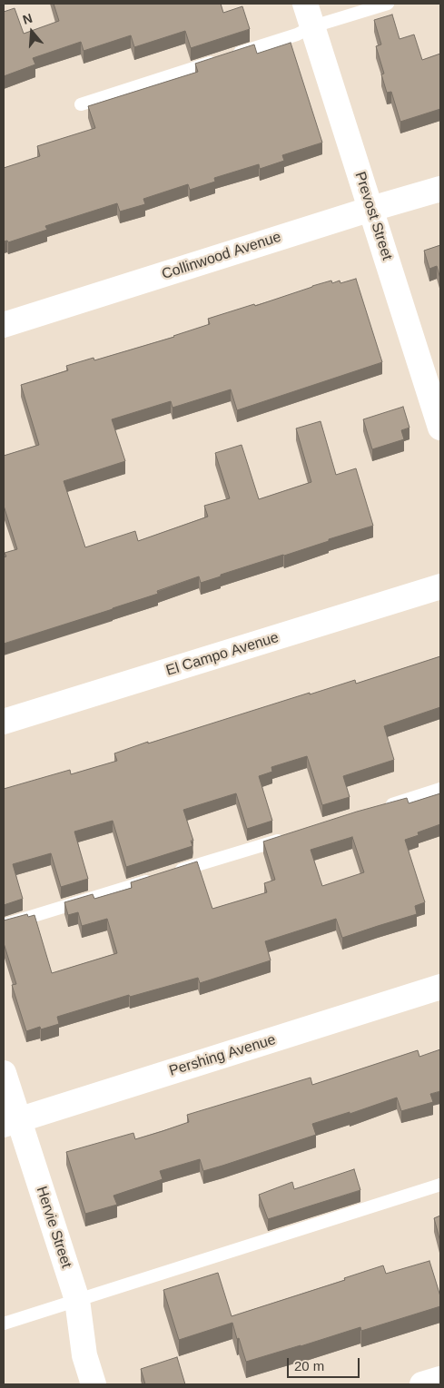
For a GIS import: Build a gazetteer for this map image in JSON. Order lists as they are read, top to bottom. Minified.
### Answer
{"streets":{"street":["Prevost Street","Collinwood Avenue","El Campo Avenue","Pershing Avenue","Hervie Street"]},"crossings":[["Prevost Street","Collinwood Avenue"],["Pershing Avenue","Hervie Street"]],"scale_bar":"20 m","north":"top"}
